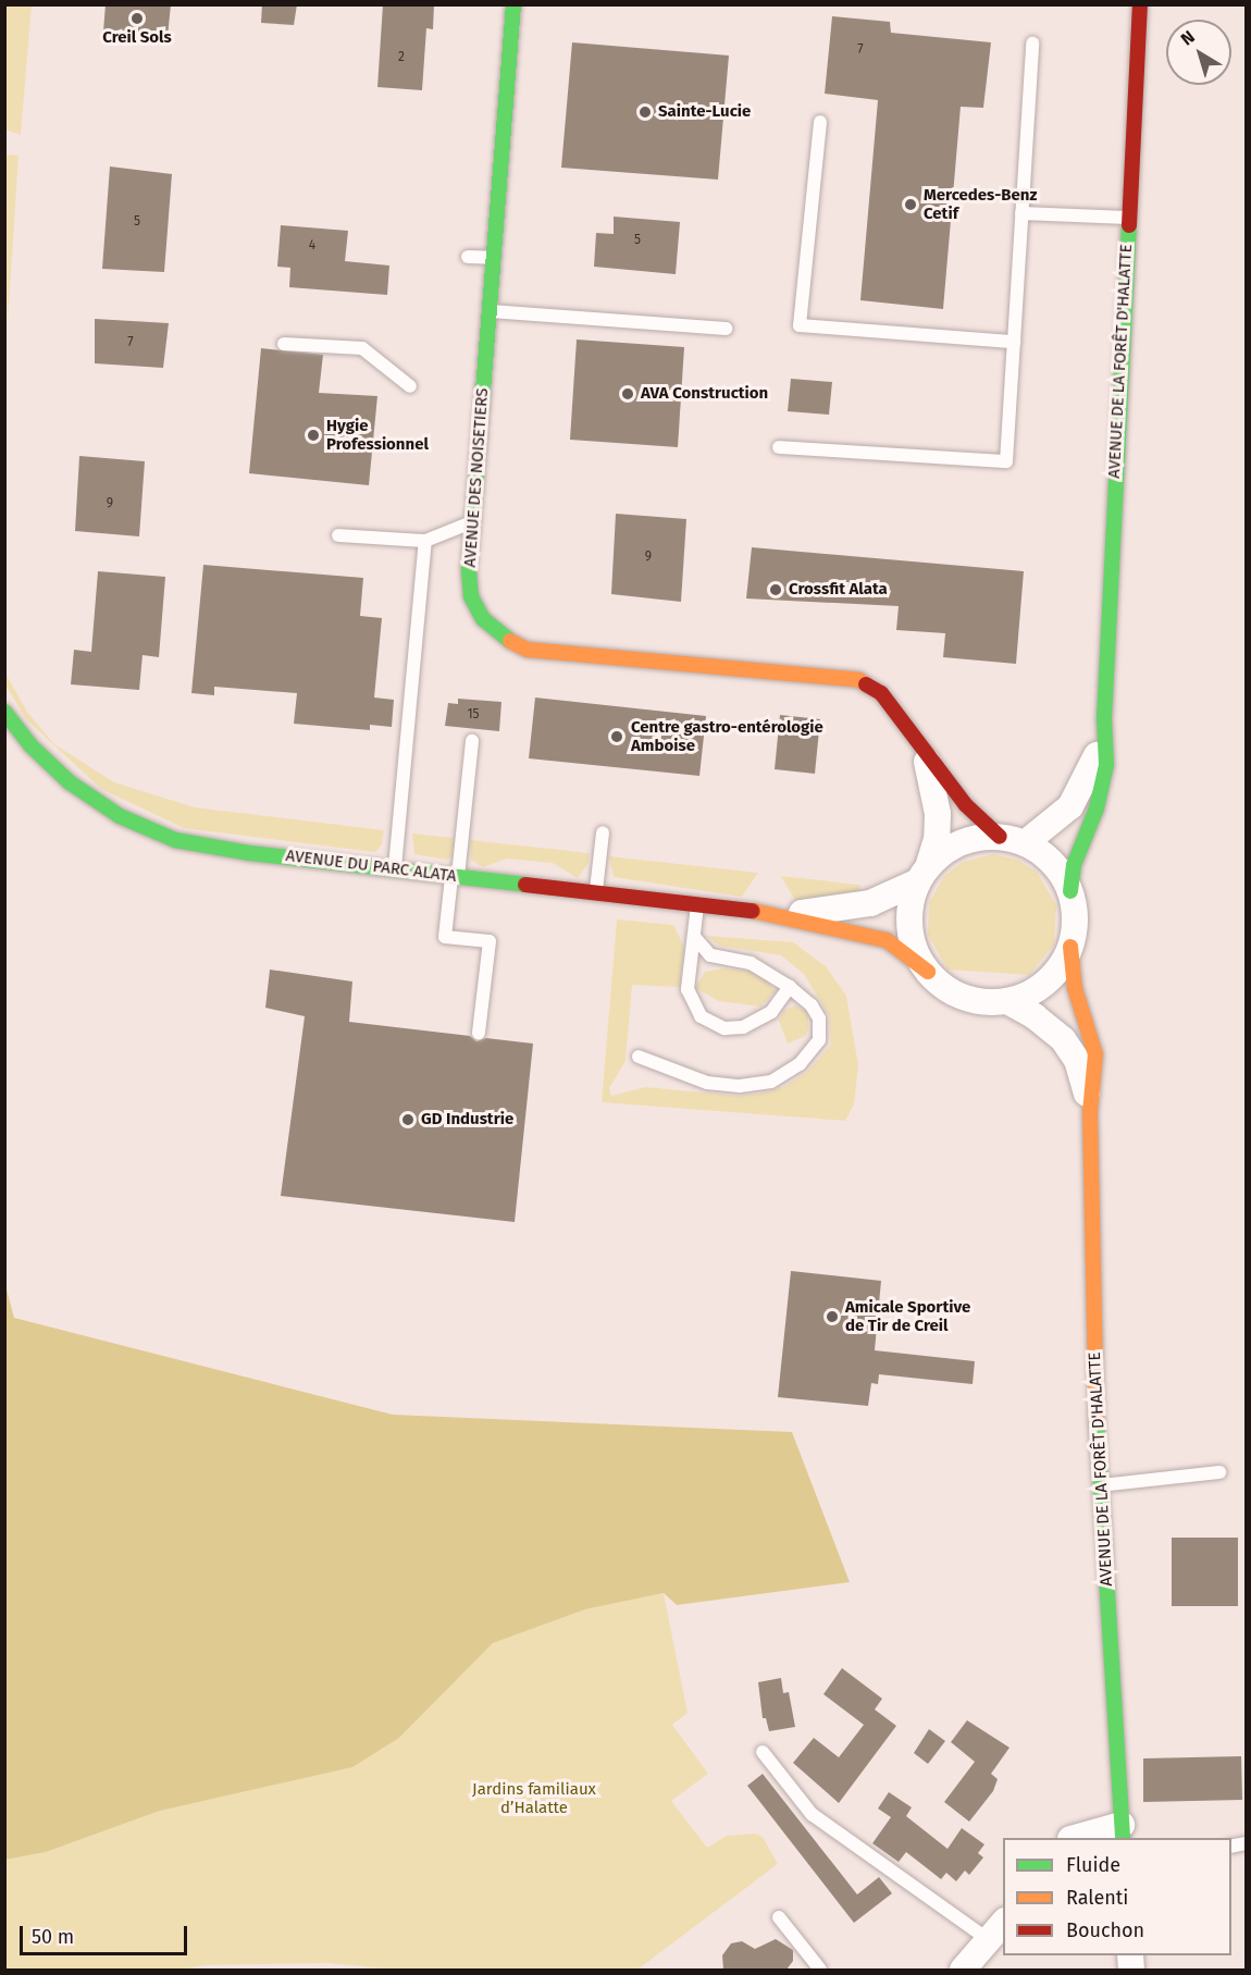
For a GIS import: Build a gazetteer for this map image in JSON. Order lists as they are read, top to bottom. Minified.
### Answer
{"streets":{"street":["AVENUE DE LA FORÊT D'HALATTE","AVENUE DES NOISETIERS","AVENUE DU PARC ALATA"]},"crossings":[["AVENUE DE LA FORÊT D'HALATTE","AVENUE DES NOISETIERS"],["AVENUE DE LA FORÊT D'HALATTE","AVENUE DU PARC ALATA"],["AVENUE DES NOISETIERS","AVENUE DU PARC ALATA"]],"parks":["Jardins familiaux d’Halatte"],"places":["Creil Sols","Sainte-Lucie","Mercedes-Benz Cetif","AVA Construction","Hygie Professionnel","Crossfit Alata","Centre gastro-entérologie Amboise","GD Industrie","Amicale Sportive de Tir de Creil"],"house_numbers":["7","2","5","5","4","7","9","9","15"],"legend":["Fluide","Ralenti","Bouchon"],"scale_bar":"50 m","north":"top left"}
